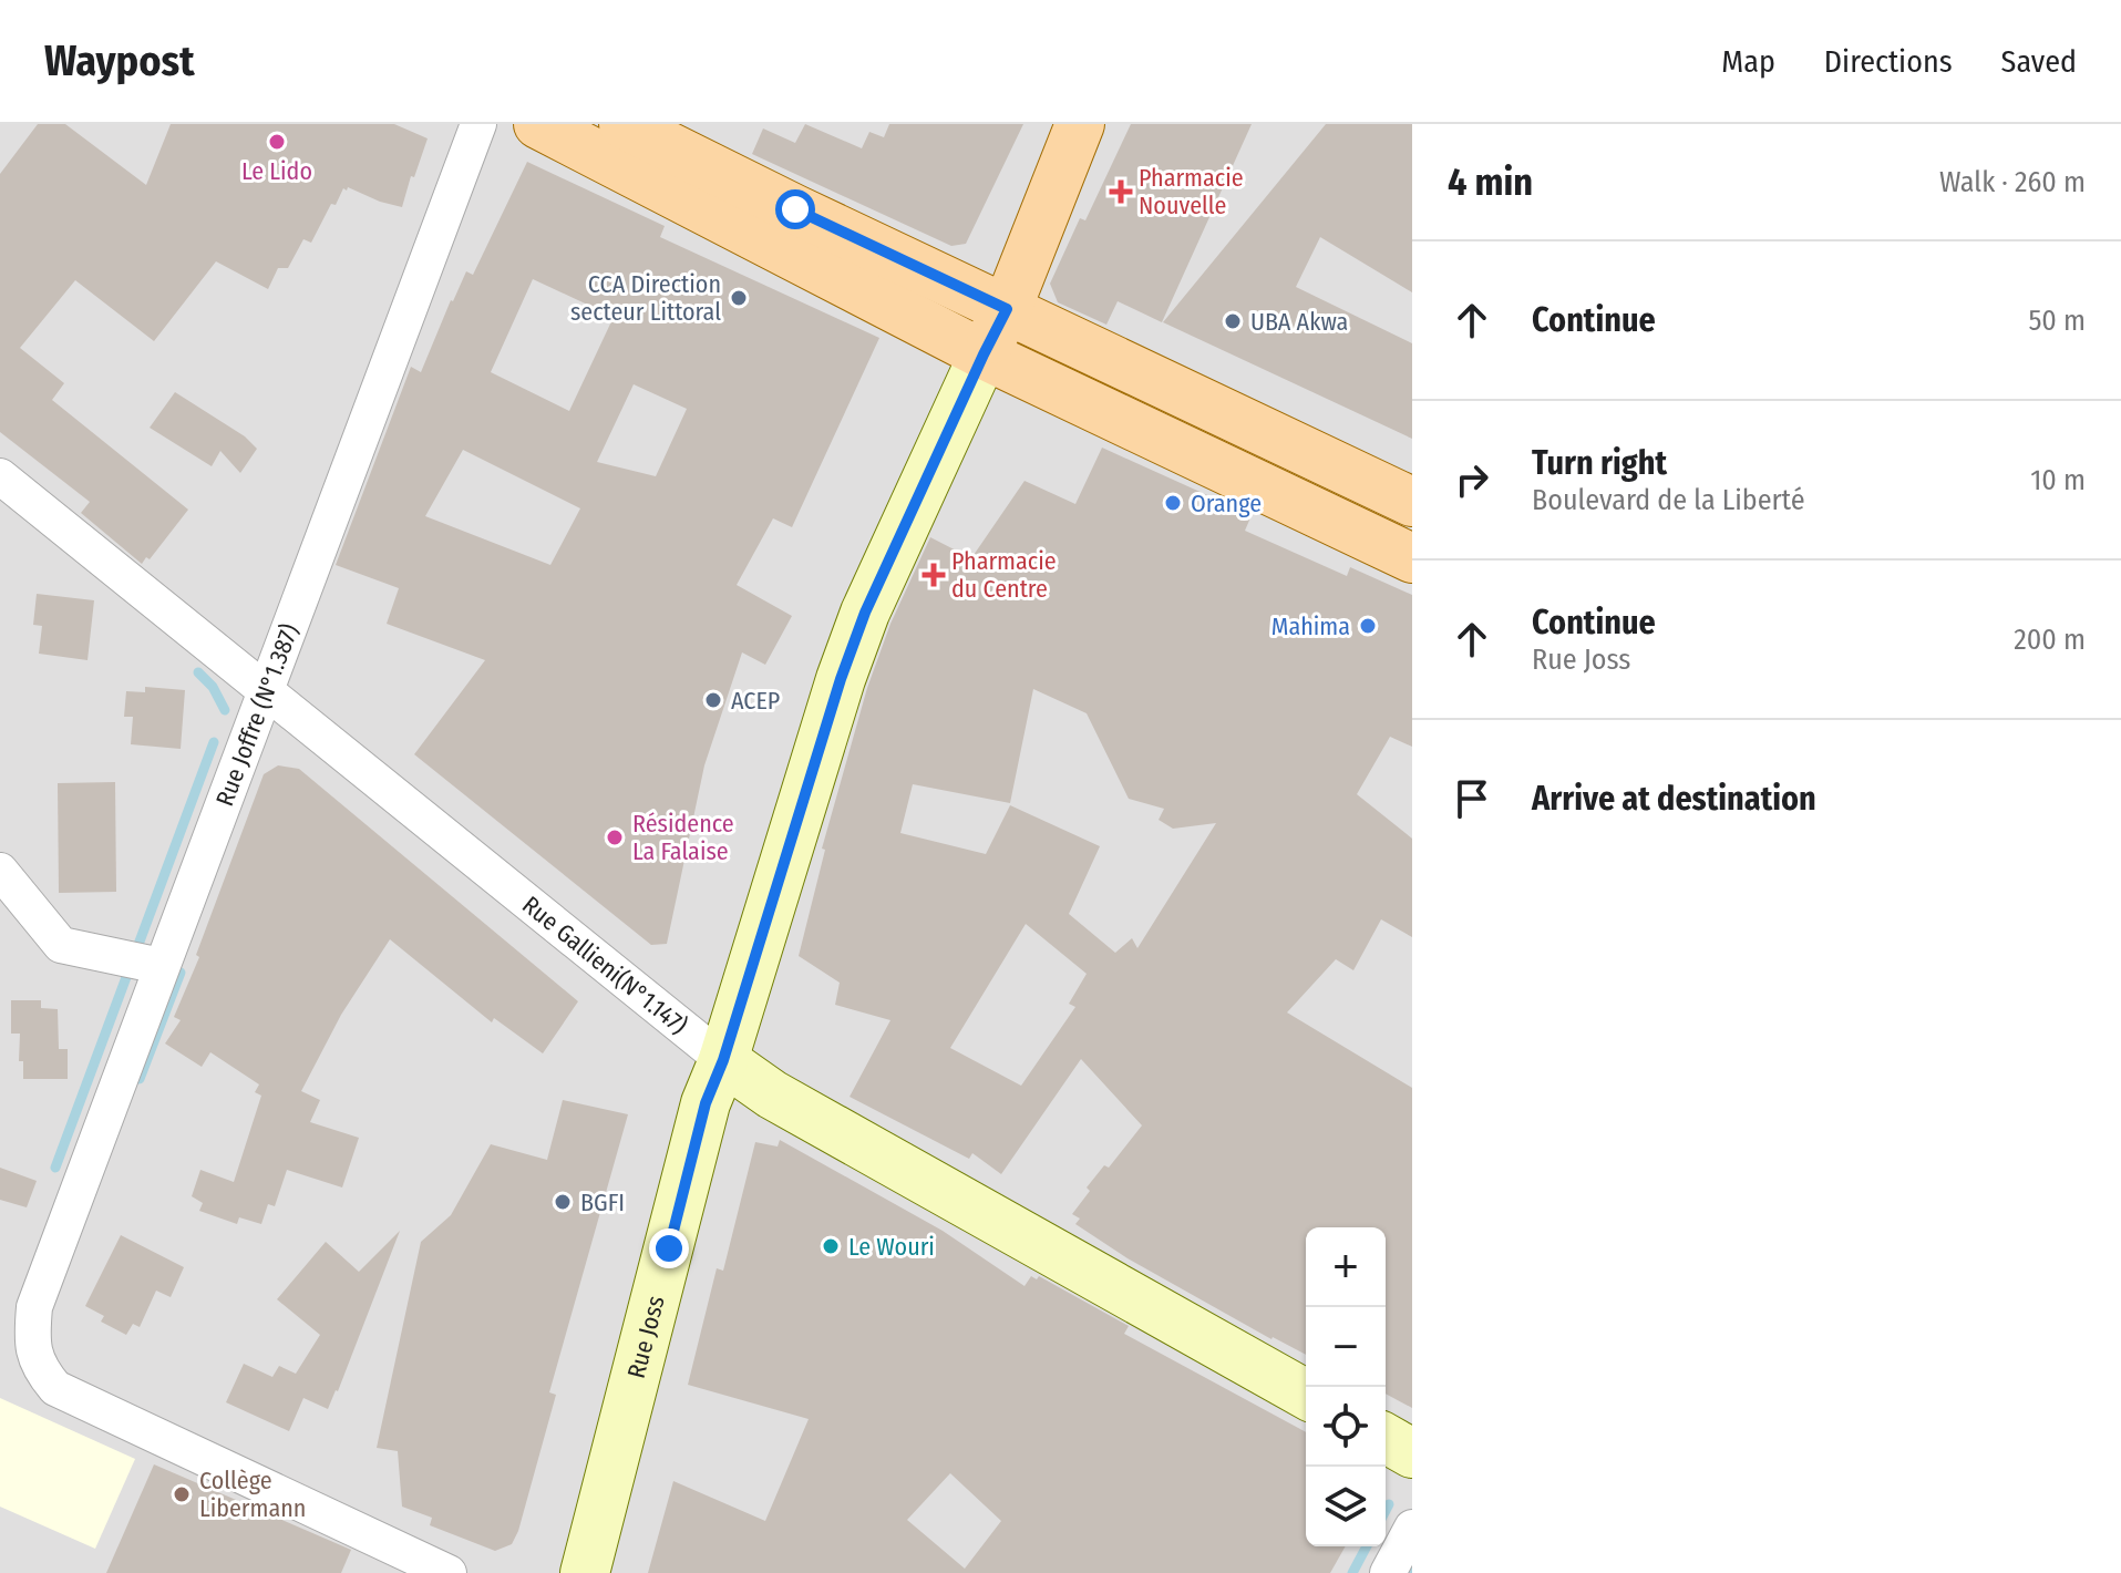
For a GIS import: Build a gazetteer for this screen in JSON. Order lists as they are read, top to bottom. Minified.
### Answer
{"streets":{"main road":["Rue Gallieni(N°1.147)","Rue Joss"],"street":["Rue Joffre (N°1.387)"]},"crossings":[["Rue Joffre (N°1.387)","Rue Gallieni(N°1.147)"],["Rue Gallieni(N°1.147)","Rue Joss"]],"places":{"other":["Le Lido","CCA Direction secteur Littoral","UBA Akwa","Orange","Mahima","ACEP","Résidence La Falaise","BGFI","Le Wouri","Collège Libermann"],"health":["Pharmacie Nouvelle","Pharmacie du Centre"]},"page":{"header":"Waypost","nav":["Map","Directions","Saved"],"heading":["4 min","Walk · 260 m"],"list":[["Continue","50 m"],["Turn right","Boulevard de la Liberté","10 m"],["Continue","Rue Joss","200 m"],"Arrive at destination"],"map_buttons":["+","−"]}}
